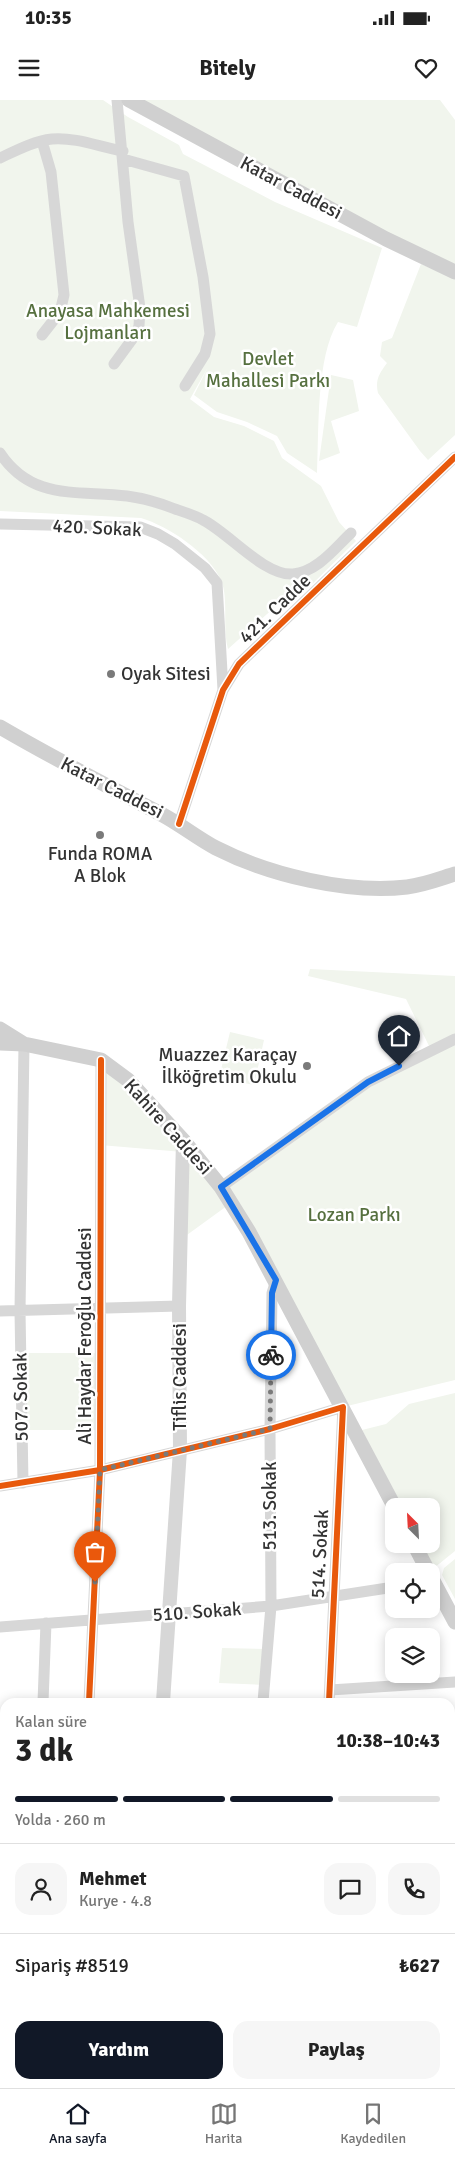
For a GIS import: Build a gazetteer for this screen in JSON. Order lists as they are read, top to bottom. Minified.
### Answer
{"streets":{"main road":["Katar Caddesi","Kahire Caddesi"],"street":["420. Sokak","421. Cadde","Ali Haydar Feroğlu Caddesi","Tiflis Caddesi","507. Sokak","513. Sokak","514. Sokak","510. Sokak"]},"crossings":[["Katar Caddesi","421. Cadde"],["420. Sokak","421. Cadde"],["Kahire Caddesi","Ali Haydar Feroğlu Caddesi"],["Kahire Caddesi","Tiflis Caddesi"],["Kahire Caddesi","507. Sokak"],["Kahire Caddesi","513. Sokak"],["Kahire Caddesi","514. Sokak"],["Ali Haydar Feroğlu Caddesi","510. Sokak"],["Tiflis Caddesi","510. Sokak"],["513. Sokak","510. Sokak"],["514. Sokak","510. Sokak"]],"parks":["Anayasa Mahkemesi Lojmanları","Devlet Mahallesi Parkı","Lozan Parkı"],"places":["Oyak Sitesi","Funda ROMA A Blok","Muazzez Karaçay İlköğretim Okulu"],"north":"top left","page":{"status":"10:35","header":"Bitely","heading":["3 dk","Kalan süre","10:38–10:43"],"panel":["Mehmet","Kurye · 4.8","Sipariş #8519","₺627"],"bar":"Yolda · 260 m","buttons":["Yardım","Paylaş"],"tabs":["Ana sayfa","Harita","Kaydedilen"]}}
